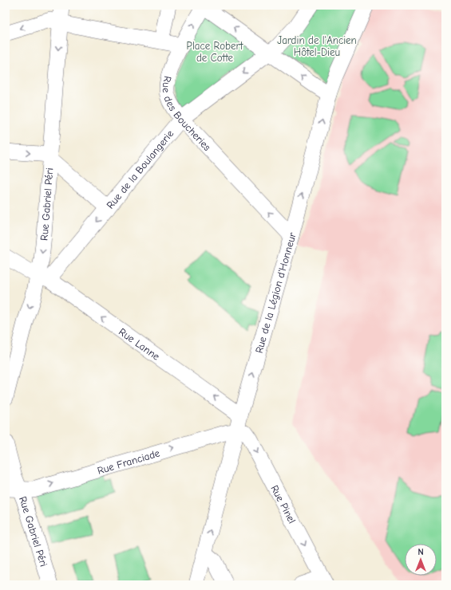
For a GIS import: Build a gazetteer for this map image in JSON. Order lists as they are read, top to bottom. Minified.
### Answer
{"streets":{"street":["Rue des Boucheries","Rue de la Boulangerie","Rue Gabriel Péri","Rue de la Légion d'Honneur","Rue Lanne","Rue Franciade","Rue Pinel"]},"crossings":[["Rue des Boucheries","Rue de la Boulangerie"],["Rue des Boucheries","Rue de la Légion d'Honneur"],["Rue de la Boulangerie","Rue Gabriel Péri"],["Rue de la Boulangerie","Rue Lanne"],["Rue Gabriel Péri","Rue Lanne"],["Rue Gabriel Péri","Rue Franciade"],["Rue de la Légion d'Honneur","Rue Lanne"],["Rue de la Légion d'Honneur","Rue Franciade"],["Rue de la Légion d'Honneur","Rue Pinel"],["Rue Franciade","Rue Pinel"]],"one_way":["Rue de la Boulangerie","Rue Gabriel Péri","Rue de la Légion d'Honneur","Rue Lanne","Rue Franciade","Rue Pinel"],"parks":["Jardin de l'Ancien Hôtel-Dieu","Place Robert de Cotte"],"north":"top"}
